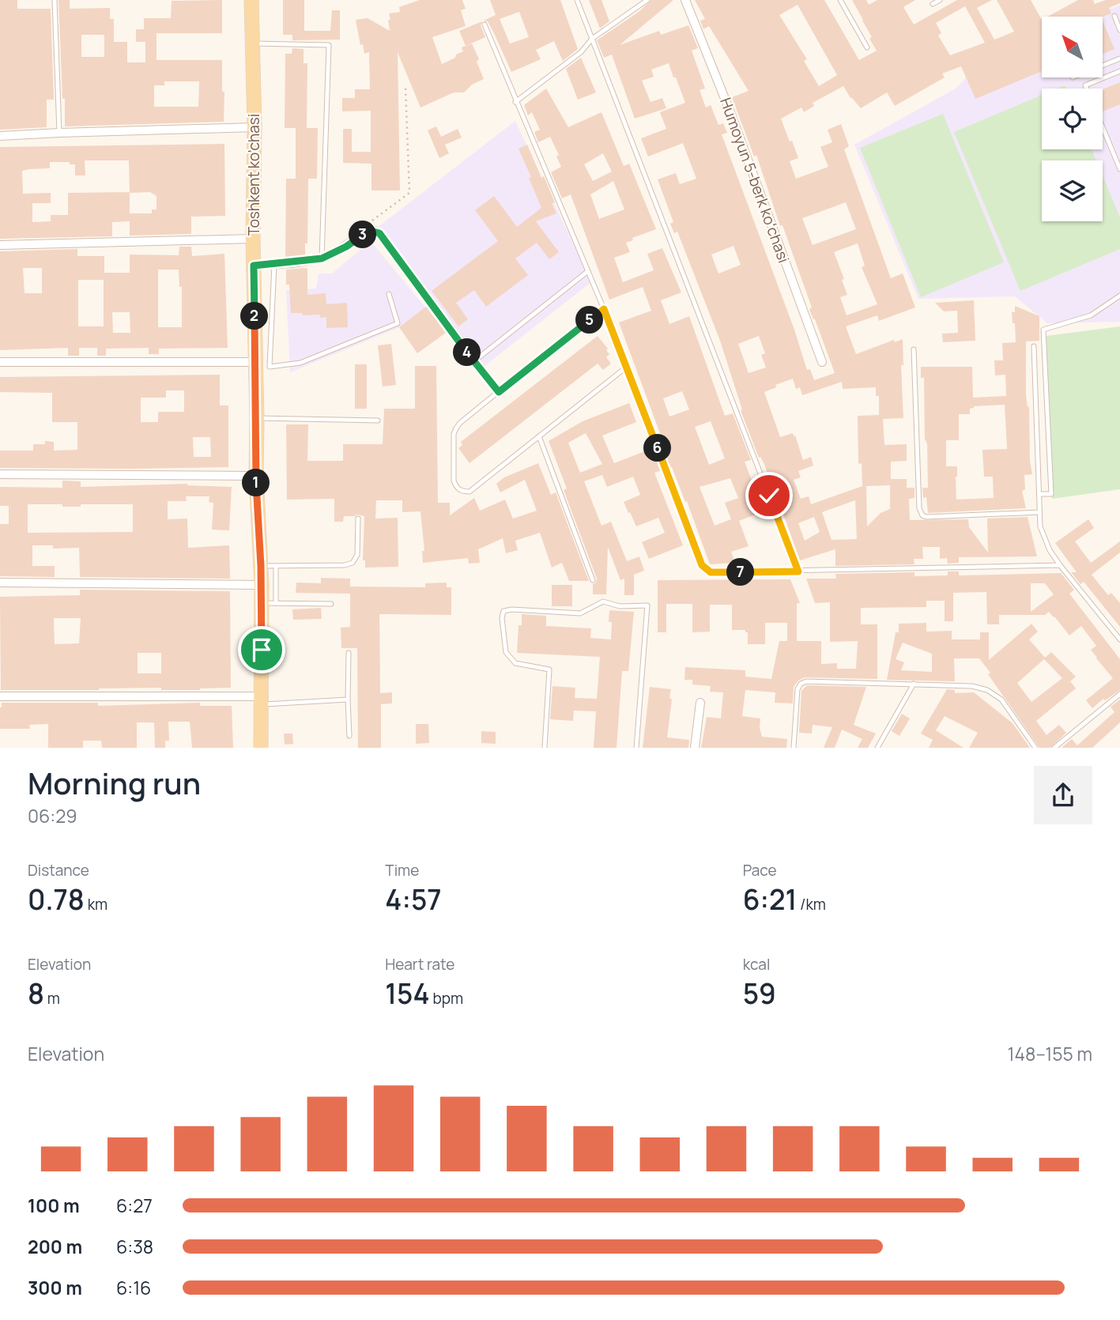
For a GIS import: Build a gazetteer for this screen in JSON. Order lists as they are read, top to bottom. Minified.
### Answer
{"streets":{"main road":["Toshkent ko'chasi"],"street":["Humoyun 5-berk koʻchasi"]},"north":"top left","page":{"pins":["3","2","5","4","6","1","7"],"heading":["Morning run","06:29"],"stats":[["Distance","0.78 km"],["Time","4:57"],["Pace","6:21 /km"],["Elevation","8 m"],["Heart rate","154 bpm"],["kcal","59"]],"chart":["Elevation","148–155 m"],"list":[{"name":"100 m","note":"6:27"},{"name":"200 m","note":"6:38"},{"name":"300 m","note":"6:16"}]}}
